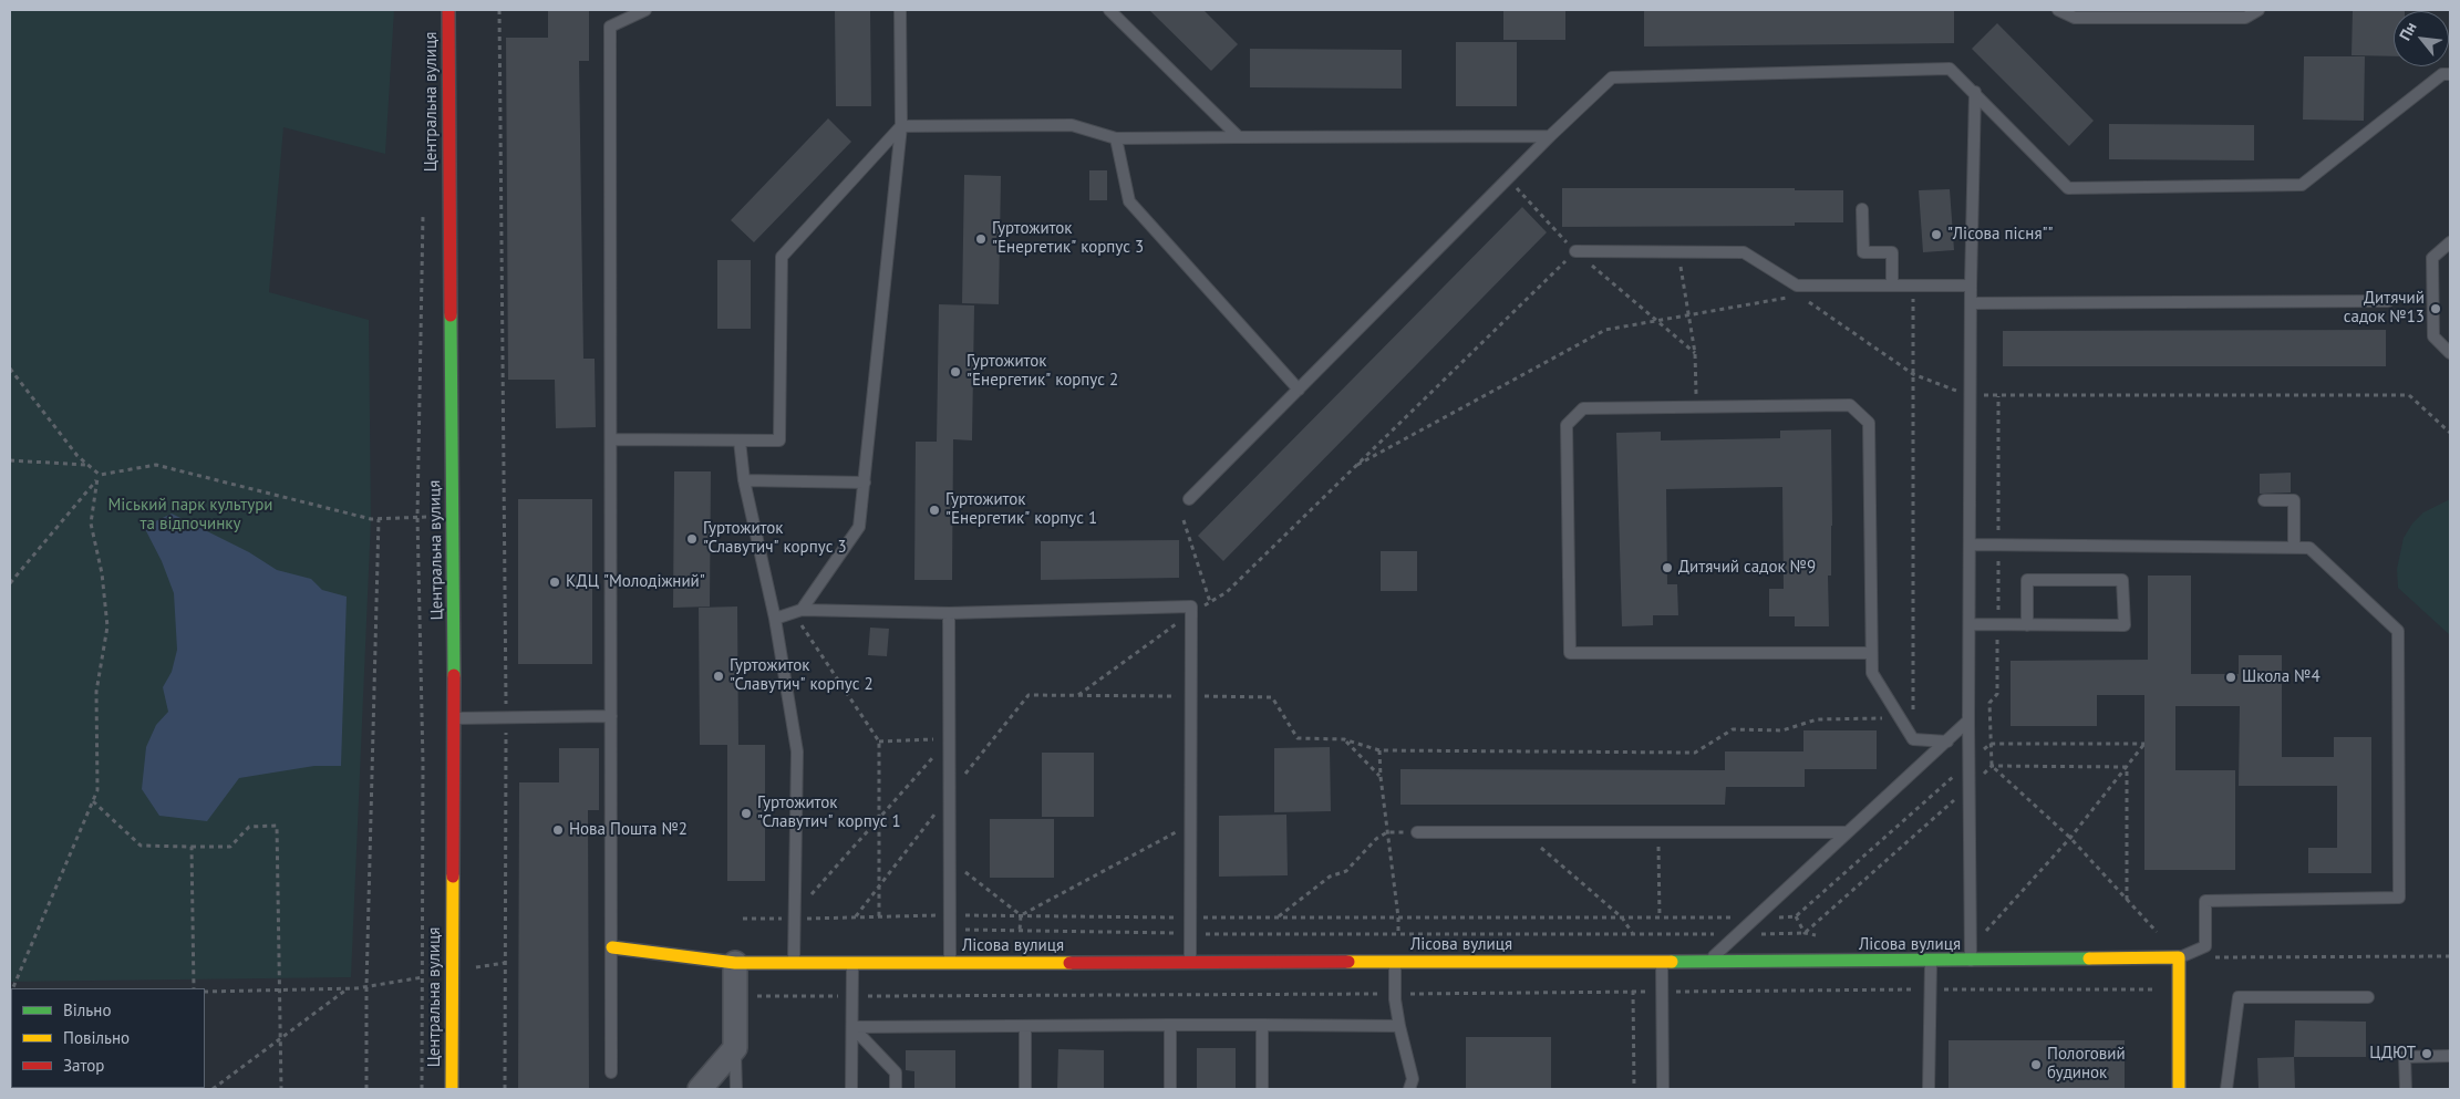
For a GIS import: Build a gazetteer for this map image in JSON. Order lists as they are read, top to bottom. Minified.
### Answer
{"streets":{"street":["Центральна вулиця","Лісова вулиця"]},"parks":["Міський парк культури та відпочинку"],"places":["\"Лісова пісня\"\"","Гуртожиток \"Енергетик\" корпус 3","Дитячий садок №13","Гуртожиток \"Енергетик\" корпус 2","Гуртожиток \"Енергетик\" корпус 1","Гуртожиток \"Славутич\" корпус 3","Дитячий садок №9","КДЦ \"Молодіжний\"","Гуртожиток \"Славутич\" корпус 2","Школа №4","Гуртожиток \"Славутич\" корпус 1","Нова Пошта №2","ЦДЮТ","Пологовий будинок"],"legend":["Вільно","Повільно","Затор"],"north":"top left"}
